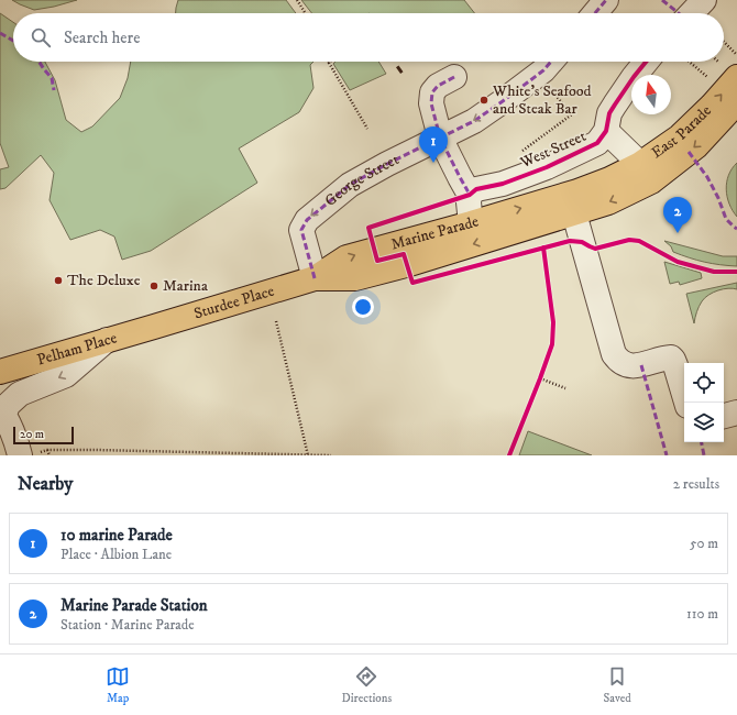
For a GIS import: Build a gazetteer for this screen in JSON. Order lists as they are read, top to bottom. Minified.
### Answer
{"streets":{"highway":["East Parade","Marine Parade","Sturdee Place","Pelham Place"],"street":["West Street","George Street"]},"crossings":[["East Parade","Marine Parade"],["George Street","Marine Parade"],["George Street","Sturdee Place"],["Marine Parade","Sturdee Place"],["Sturdee Place","Pelham Place"]],"one_way":["George Street"],"places":["White's Seafood and Steak Bar","The Deluxe","Marina"],"scale_bar":"20 m","north":"top","page":{"search":"Search here","pins":["1","2"],"scale":"20 m","heading":["Nearby","2 results"],"list":[{"mark":"1","name":"10 marine Parade","note":"Place · Albion Lane","value":"50 m"},{"mark":"2","name":"Marine Parade Station","note":"Station · Marine Parade","value":"110 m"}],"nav":["Map","Directions","Saved"]}}
